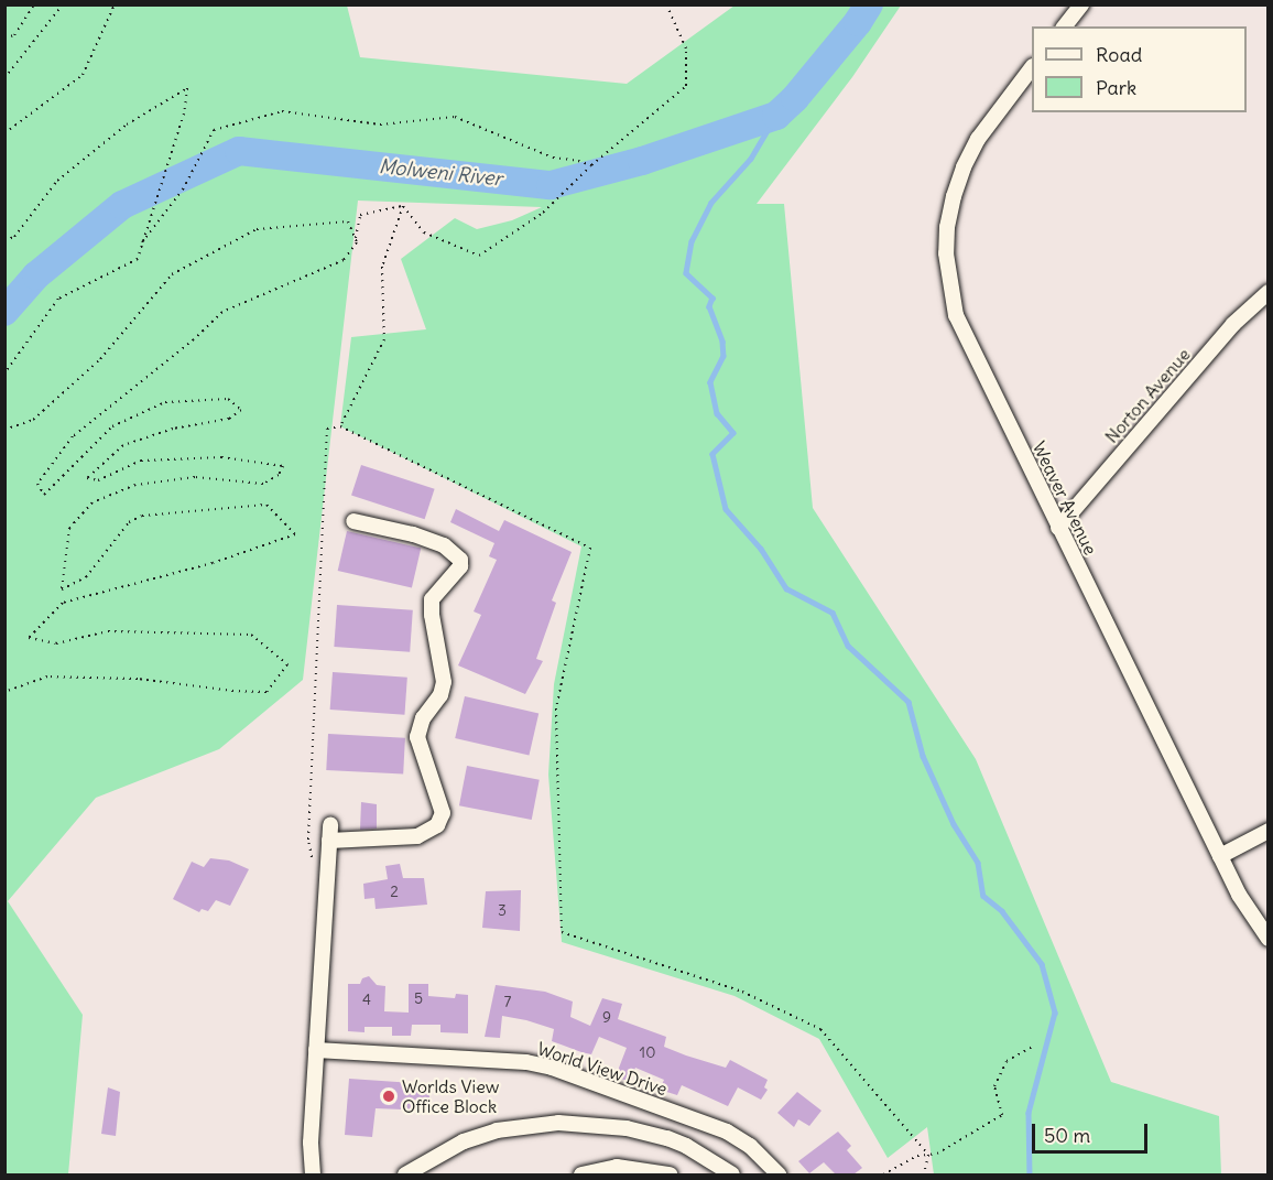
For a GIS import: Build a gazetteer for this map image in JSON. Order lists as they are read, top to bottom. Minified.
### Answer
{"streets":{"street":["Norton Avenue","Weaver Avenue","World View Drive"]},"crossings":[["Norton Avenue","Weaver Avenue"]],"water":["Molweni River"],"places":["Worlds View Office Block"],"house_numbers":["2","3","5","4","7","9","10"],"legend":["Road","Park"],"scale_bar":"50 m"}
